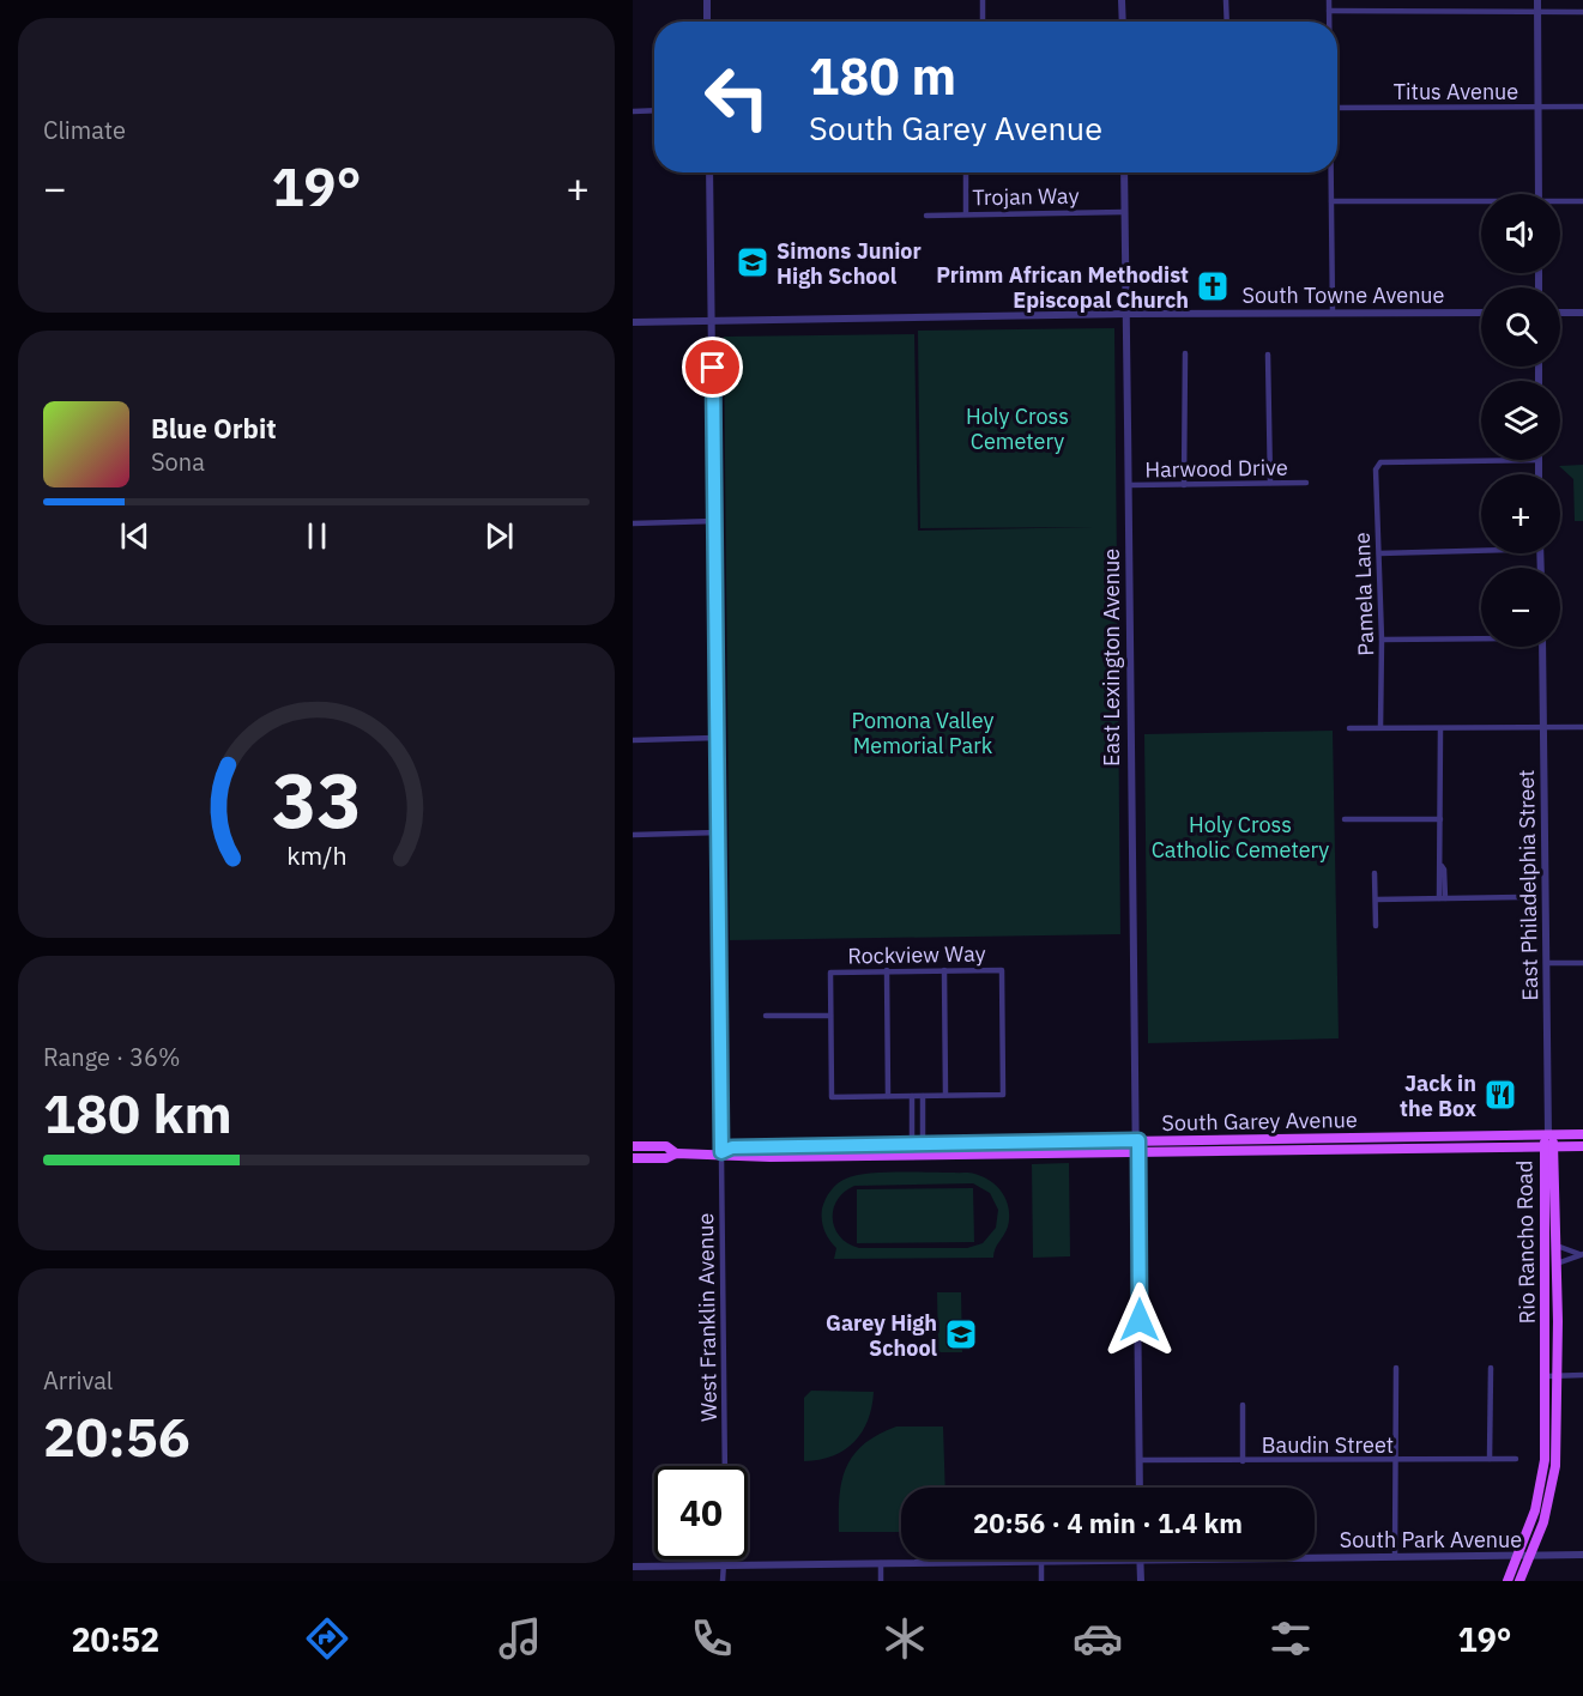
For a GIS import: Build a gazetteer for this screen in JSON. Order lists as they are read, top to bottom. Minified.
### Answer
{"streets":{"main road":["South Garey Avenue","Rio Rancho Road"],"street":["Titus Avenue","Trojan Way","South Towne Avenue","Harwood Drive","Pamela Lane","East Lexington Avenue","East Philadelphia Street","Rockview Way","West Franklin Avenue","Baudin Street","South Park Avenue"]},"crossings":[["Trojan Way","East Lexington Avenue"],["South Towne Avenue","East Lexington Avenue"],["Harwood Drive","East Lexington Avenue"],["East Lexington Avenue","South Garey Avenue"],["East Lexington Avenue","Baudin Street"],["East Philadelphia Street","South Garey Avenue"],["East Philadelphia Street","Rio Rancho Road"],["South Garey Avenue","Rio Rancho Road"],["South Garey Avenue","West Franklin Avenue"],["Rio Rancho Road","South Park Avenue"]],"parks":["Holy Cross Cemetery","Pomona Valley Memorial Park","Holy Cross Catholic Cemetery"],"places":{"school or university":["Simons Junior High School","Garey High School"],"church":["Primm African Methodist Episcopal Church"],"restaurant":["Jack in the Box"]},"page":{"tile":["Climate",["Range · 36%","180 km"],["Arrival","20:56"]],"turn":["180 m","South Garey Avenue"],"heat":["−","19°","+"],"map_buttons":["+","−"],"song":["Blue Orbit","Sona"],"limit":"40","trip":"20:56 · 4 min · 1.4 km","tabs":["20:52","19°"],"gauge":["33","km/h"]}}
